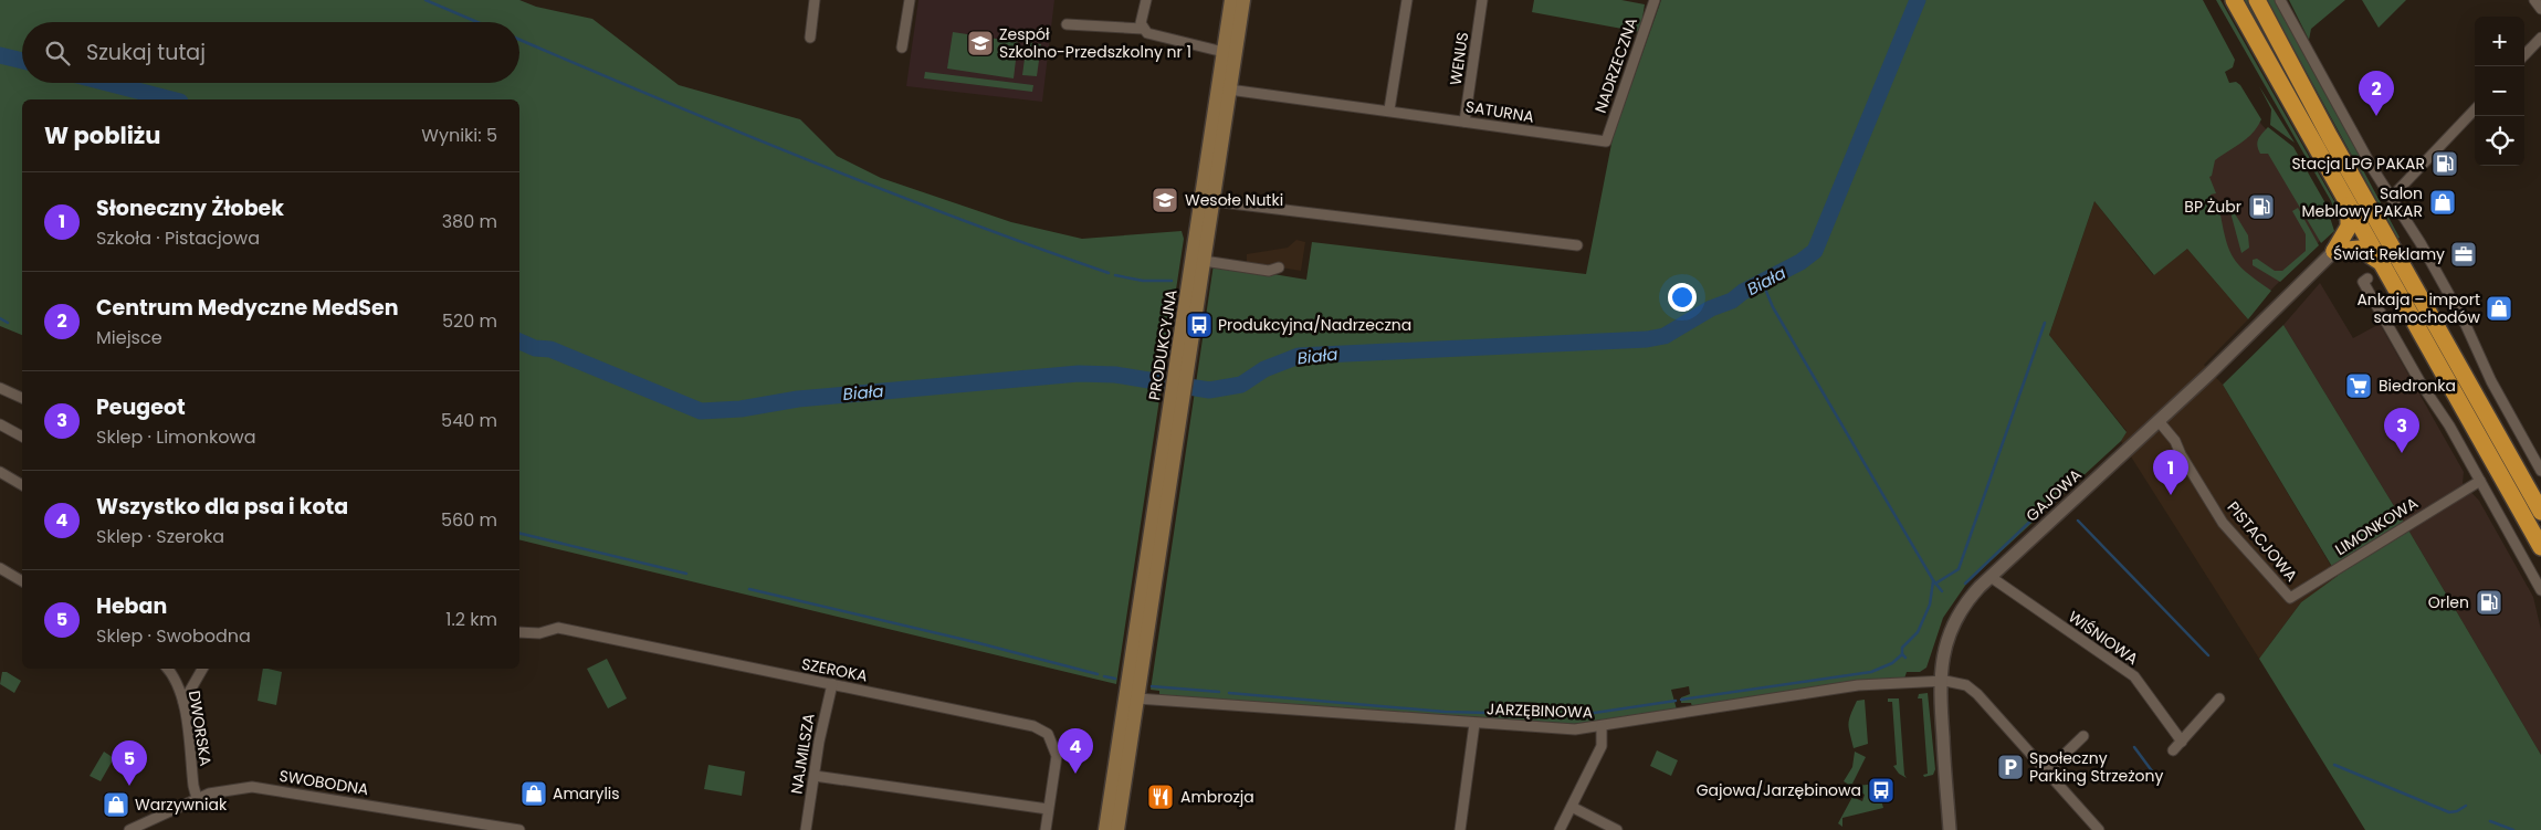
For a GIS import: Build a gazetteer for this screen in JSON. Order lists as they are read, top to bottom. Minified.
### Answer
{"streets":{"main road":["PRODUKCYJNA"],"street":["WENUS","NADRZECZNA","SATURNA","GAJOWA","LIMONKOWA","PISTACJOWA","WIŚNIOWA","SZEROKA","JARZĘBINOWA","DWORSKA","NAJMILSZA","SWOBODNA"]},"crossings":[["WENUS","SATURNA"],["NADRZECZNA","SATURNA"],["SATURNA","PRODUKCYJNA"],["PRODUKCYJNA","JARZĘBINOWA"],["GAJOWA","PISTACJOWA"],["GAJOWA","WIŚNIOWA"],["GAJOWA","JARZĘBINOWA"],["LIMONKOWA","PISTACJOWA"],["SZEROKA","NAJMILSZA"],["DWORSKA","SWOBODNA"]],"water":["Biała"],"places":{"school or university":["Zespół Szkolno-Przedszkolny nr 1","Wesołe Nutki"],"fuel station":["Stacja LPG PAKAR","BP Żubr","Orlen"],"shop":["Salon Meblowy PAKAR","Ankaja – import samochodów","Amarylis","Warzywniak"],"office":["Świat Reklamy"],"bus stop":["Produkcyjna/Nadrzeczna","Gajowa/Jarzębinowa"],"supermarket":["Biedronka"],"parking":["Społeczny Parking Strzeżony"],"restaurant":["Ambrozja"]},"page":{"map_buttons":["+","−"],"search":"Szukaj tutaj","pins":["2","3","1","4","5"],"heading":["W pobliżu","Wyniki: 5"],"list":[{"mark":"1","name":"Słoneczny Żłobek","note":"Szkoła · Pistacjowa","value":"380 m"},{"mark":"2","name":"Centrum Medyczne MedSen","note":"Miejsce","value":"520 m"},{"mark":"3","name":"Peugeot","note":"Sklep · Limonkowa","value":"540 m"},{"mark":"4","name":"Wszystko dla psa i kota","note":"Sklep · Szeroka","value":"560 m"},{"mark":"5","name":"Heban","note":"Sklep · Swobodna","value":"1.2 km"}]}}
